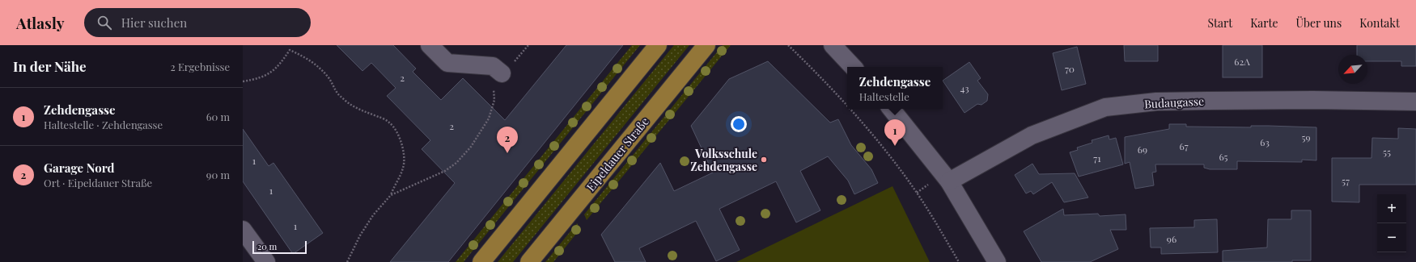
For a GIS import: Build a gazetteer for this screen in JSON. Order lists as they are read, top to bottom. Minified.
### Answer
{"streets":{"main road":["Eipeldauer Straße"],"street":["Budaugasse"]},"places":["Volksschule Zehdengasse"],"house_numbers":["62A","70","2","43","2","59","63","67","69","55","65","71","1","57","1","1","96"],"scale_bar":"20 m","north":"bottom left","page":{"header":"Atlasly","search":"Hier suchen","nav":["Start","Karte","Über uns","Kontakt"],"heading":["In der Nähe","2 Ergebnisse"],"popup":["Zehdengasse","Haltestelle"],"list":[{"mark":"1","name":"Zehdengasse","note":"Haltestelle · Zehdengasse","value":"60 m"},{"mark":"2","name":"Garage Nord","note":"Ort · Eipeldauer Straße","value":"90 m"}],"pins":["1","2"],"map_buttons":["+","−"],"scale":"20 m"}}
